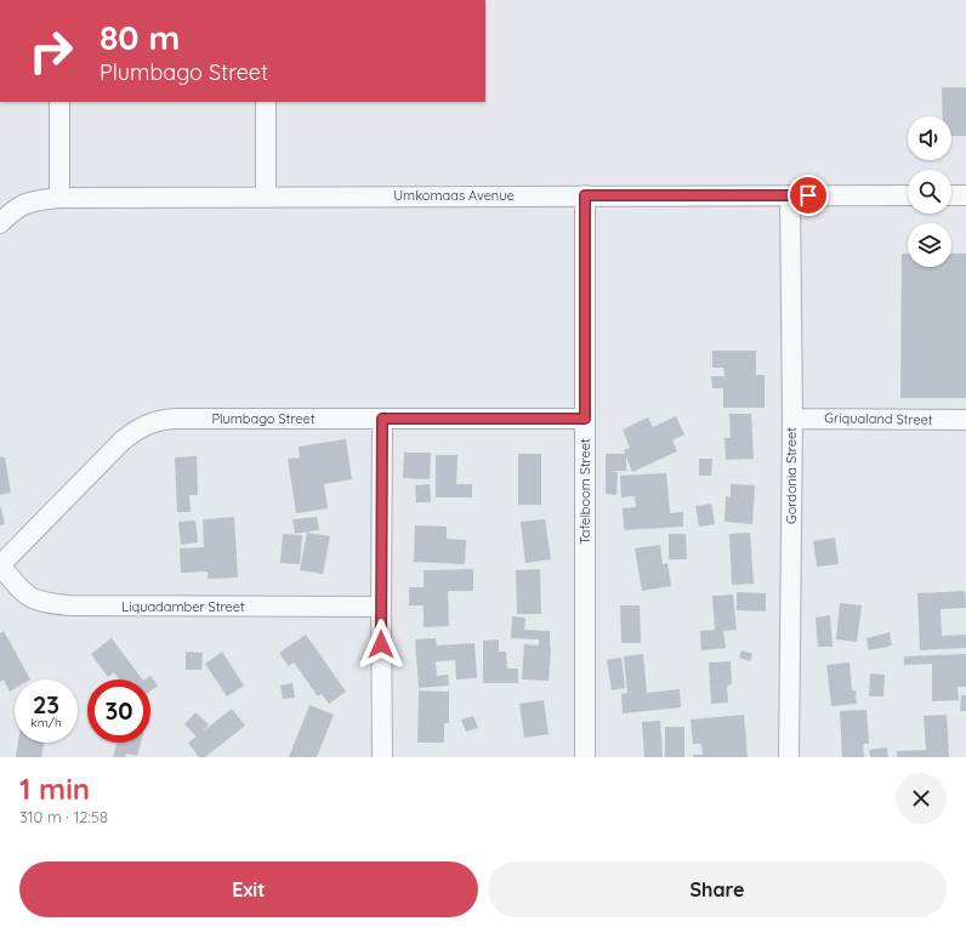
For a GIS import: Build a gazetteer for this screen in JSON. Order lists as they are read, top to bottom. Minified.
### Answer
{"streets":{"street":["Umkomaas Avenue","Plumbago Street","Griqualand Street","Gordonia Street","Tafelboom Street","Liquadamber Street"]},"crossings":[["Umkomaas Avenue","Gordonia Street"],["Umkomaas Avenue","Tafelboom Street"],["Plumbago Street","Tafelboom Street"],["Plumbago Street","Liquadamber Street"],["Griqualand Street","Gordonia Street"]],"page":{"turn":["80 m","Plumbago Street"],"speed":"23 km/h","limit":"30","heading":["1 min","310 m · 12:58"],"buttons":["Exit","Share"]}}
